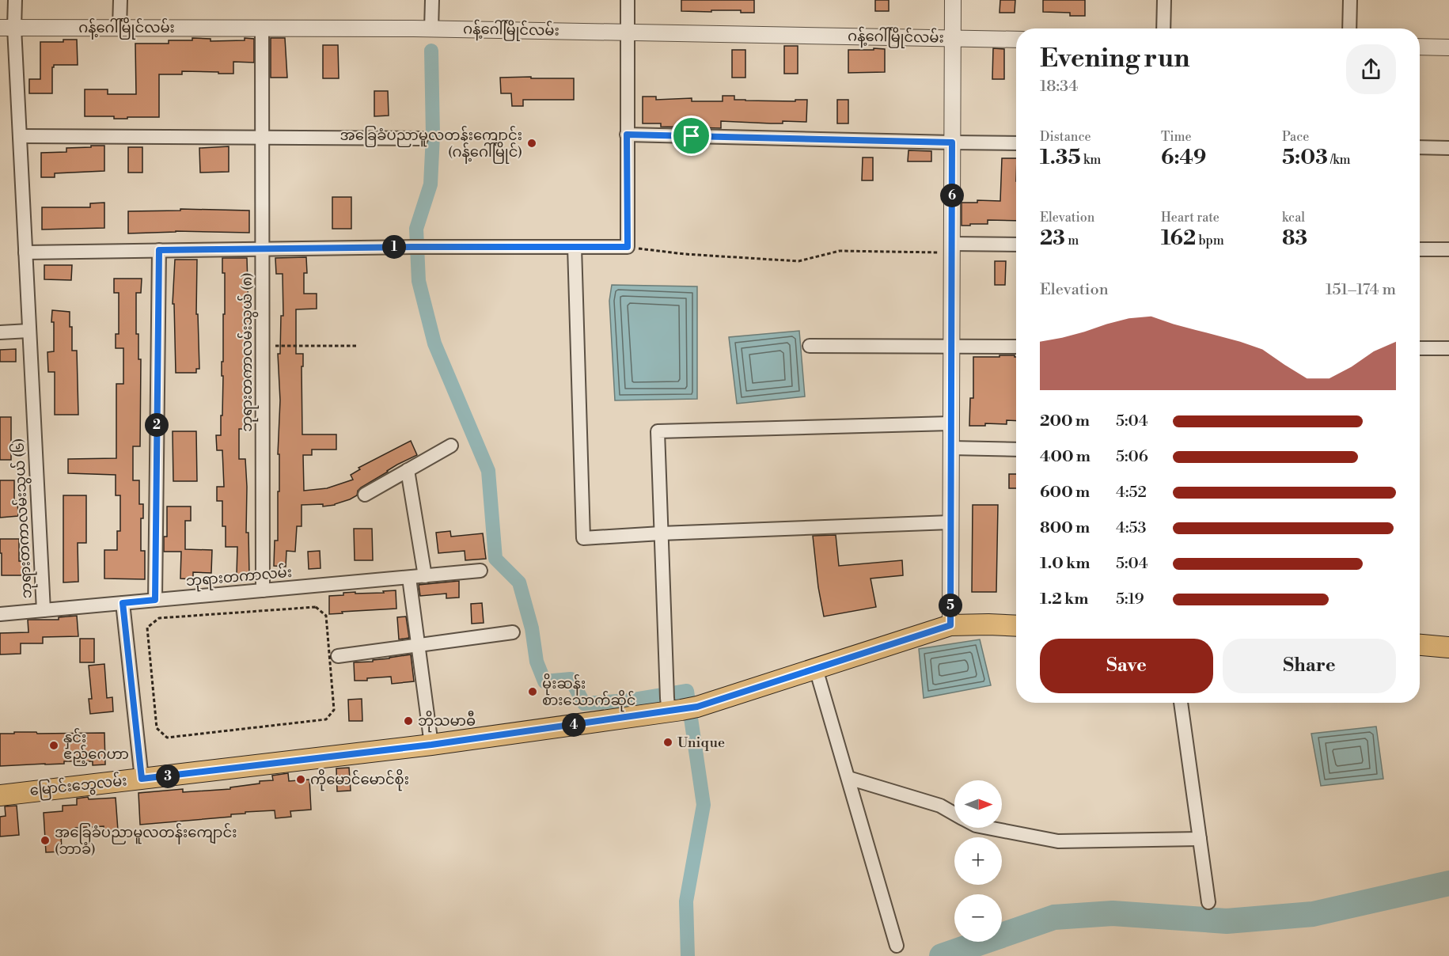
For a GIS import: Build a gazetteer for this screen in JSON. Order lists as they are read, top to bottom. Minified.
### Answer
{"streets":{"main road":["မြောင်းဘွေလမ်း"],"street":["ဂန့်ဂေါ်မြိုင်လမ်း","ဘုရားတကာလမ်းသွယ် (၈)","ဘုရားတကာလမ်းသွယ် (၆)","ဘုရားတကာလမ်း"]},"crossings":[["ဂန့်ဂေါ်မြိုင်လမ်း","ဘုရားတကာလမ်းသွယ် (၈)"],["ဂန့်ဂေါ်မြိုင်လမ်း","ဘုရားတကာလမ်းသွယ် (၆)"],["ဘုရားတကာလမ်းသွယ် (၈)","ဘုရားတကာလမ်း"],["ဘုရားတကာလမ်းသွယ် (၆)","ဘုရားတကာလမ်း"]],"places":["အခြေခံပညာမူလတန်းကျောင်း (ဂန့်ဂေါ်မြိုင်)","မိုးဆန်း စားသောက်ဆိုင်","ဘိုသမာဓီ","Unique","နှင်း ဧည့်ဂေဟာ","ကိုမောင်မောင်စိုး","အခြေခံပညာမူလတန်းကျောင်း (ဘာခံ)"],"north":"right","page":{"heading":["Evening run","18:34"],"stats":[["Distance","1.35 km"],["Time","6:49"],["Pace","5:03 /km"],["Elevation","23 m"],["Heart rate","162 bpm"],["kcal","83"]],"pins":["6","1","2","5","4","3"],"chart":["Elevation","151–174 m"],"list":[{"name":"200 m","note":"5:04"},{"name":"400 m","note":"5:06"},{"name":"600 m","note":"4:52"},{"name":"800 m","note":"4:53"},{"name":"1.0 km","note":"5:04"},{"name":"1.2 km","note":"5:19"}],"buttons":["Save","Share"],"map_buttons":["+","−"]}}
